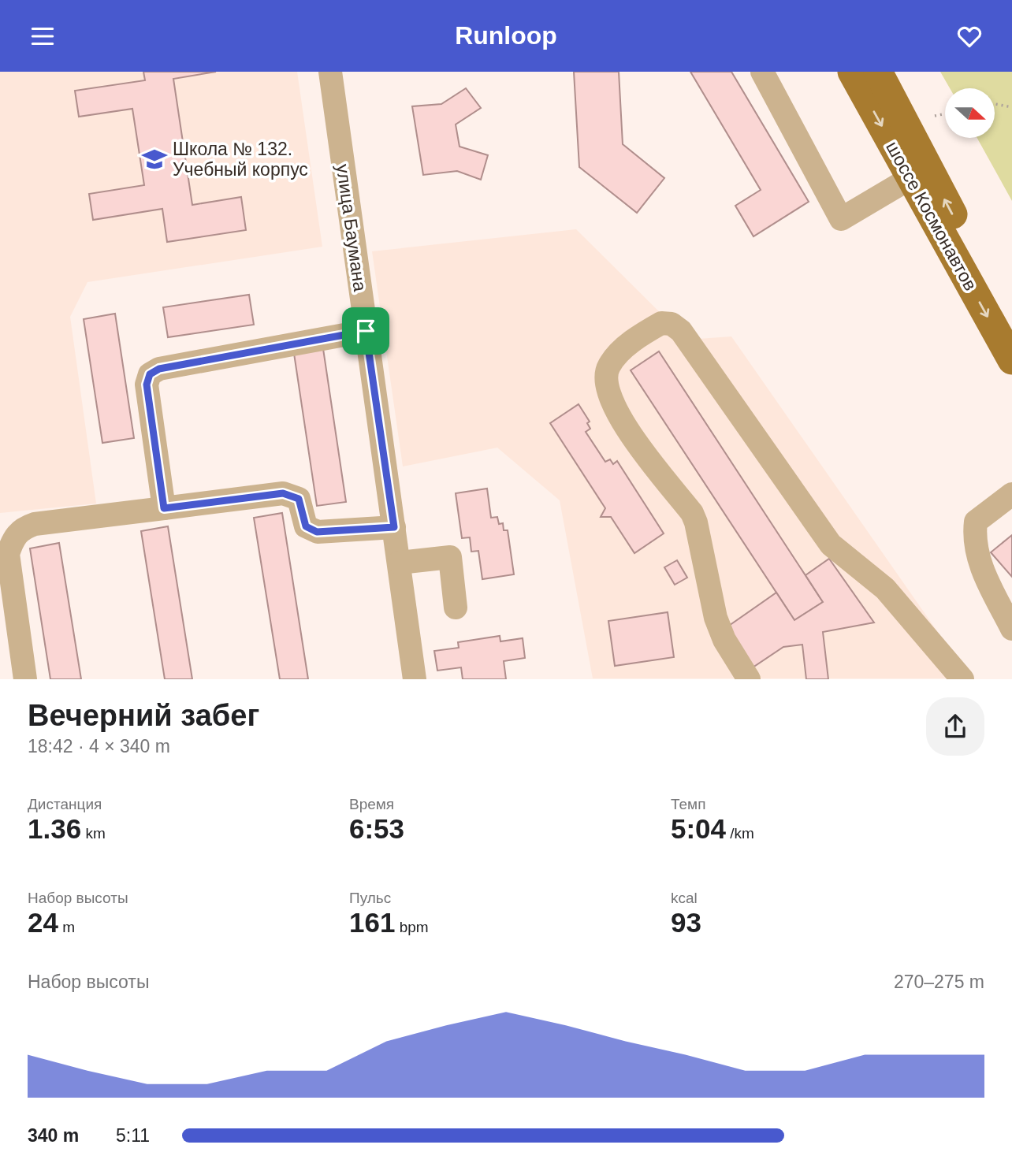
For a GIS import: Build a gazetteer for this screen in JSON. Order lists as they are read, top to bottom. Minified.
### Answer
{"streets":{"main road":["шоссе Космонавтов"],"street":["улица Баумана"]},"places":{"school or university":["Школа № 132. Учебный корпус"]},"north":"right","page":{"header":"Runloop","heading":["Вечерний забег","18:42 · 4 × 340 m"],"stats":[["Дистанция","1.36 km"],["Время","6:53"],["Темп","5:04 /km"],["Набор высоты","24 m"],["Пульс","161 bpm"],["kcal","93"]],"chart":["Набор высоты","270–275 m"],"list":[{"name":"340 m","note":"5:11"}]}}
